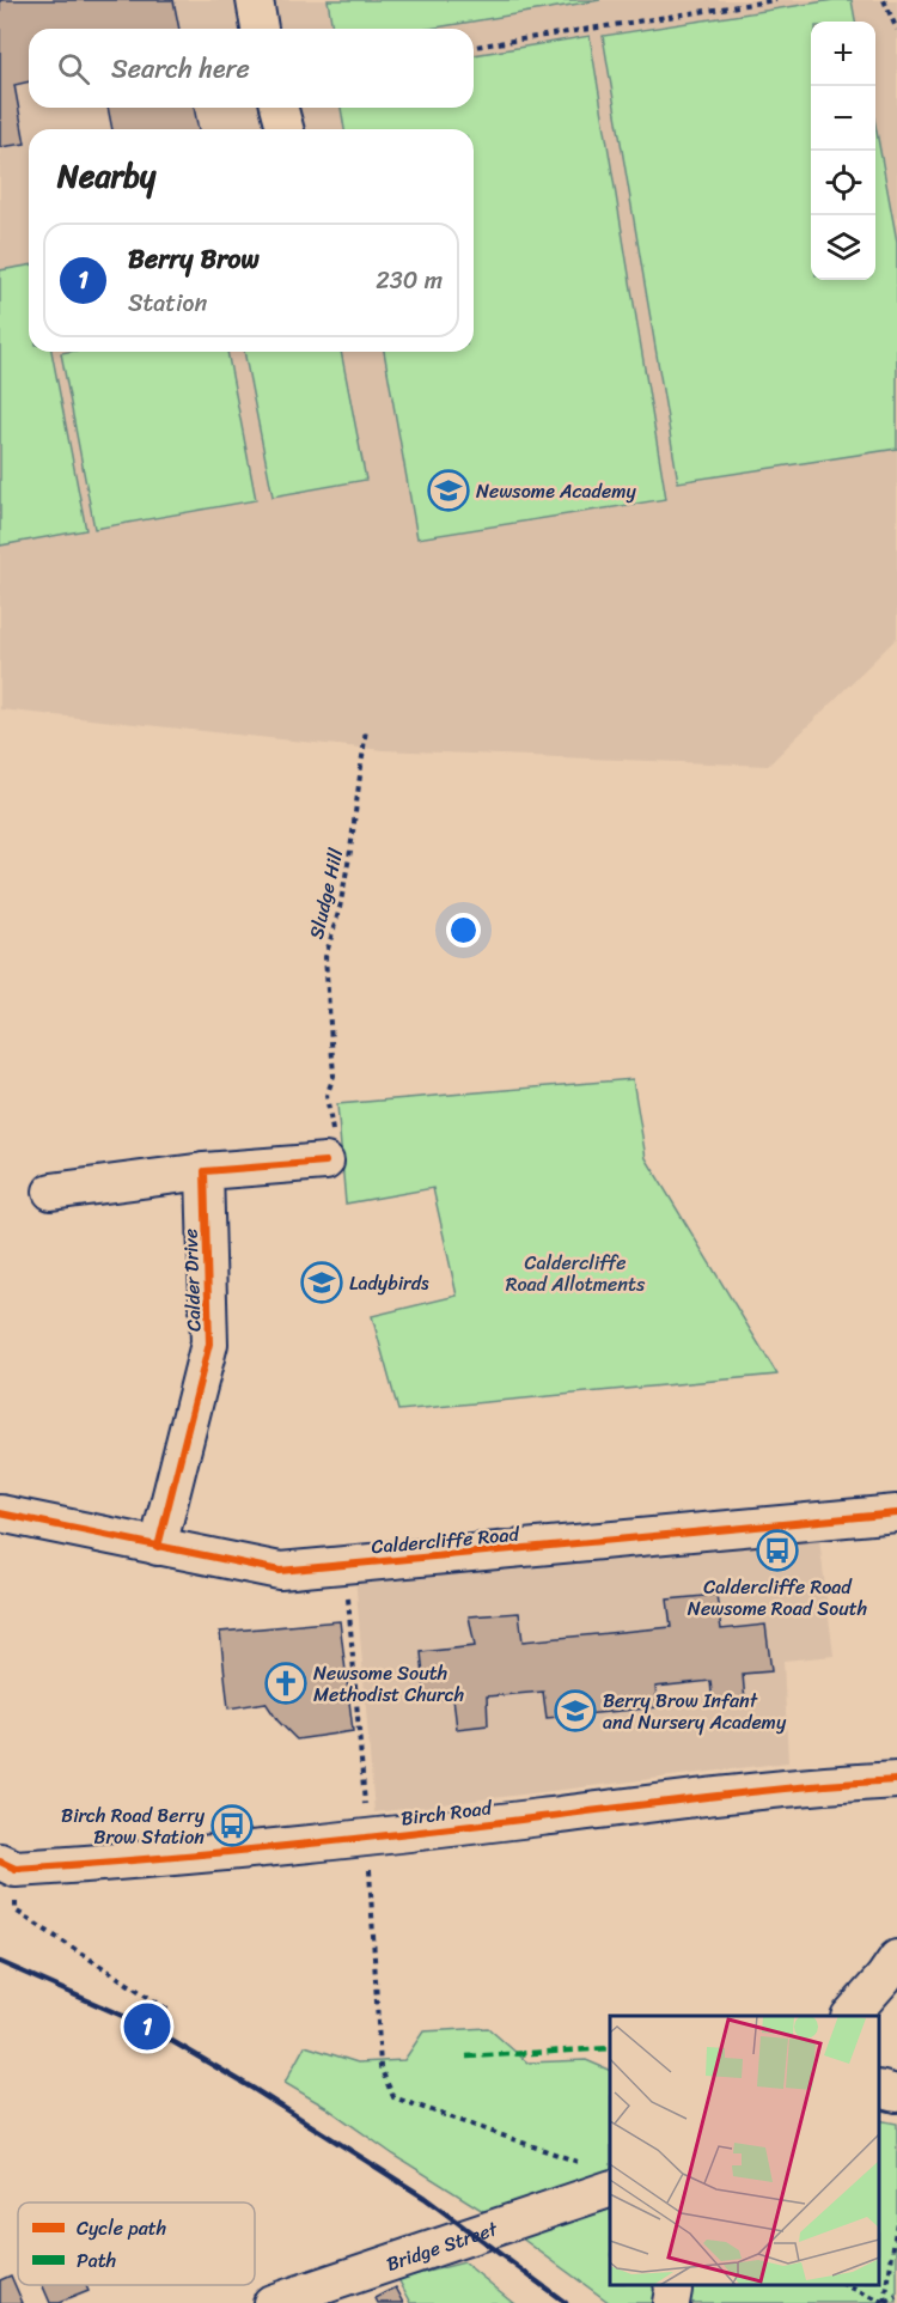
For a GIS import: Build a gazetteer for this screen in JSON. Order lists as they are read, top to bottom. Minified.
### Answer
{"streets":{"street":["Calder Drive","Caldercliffe Road","Birch Road","Bridge Street"],"path":["Sludge Hill"]},"crossings":[["Calder Drive","Caldercliffe Road"]],"parks":["Caldercliffe Road Allotments"],"places":{"school or university":["Newsome Academy","Ladybirds","Berry Brow Infant and Nursery Academy"],"bus stop":["Caldercliffe Road Newsome Road South","Birch Road Berry Brow Station"],"church":["Newsome South Methodist Church"]},"legend":["Cycle path","Path"],"page":{"map_buttons":["+","−"],"search":"Search here","heading":"Nearby","list":[{"mark":"1","name":"Berry Brow","note":"Station","value":"230 m"}],"pins":"1"}}
